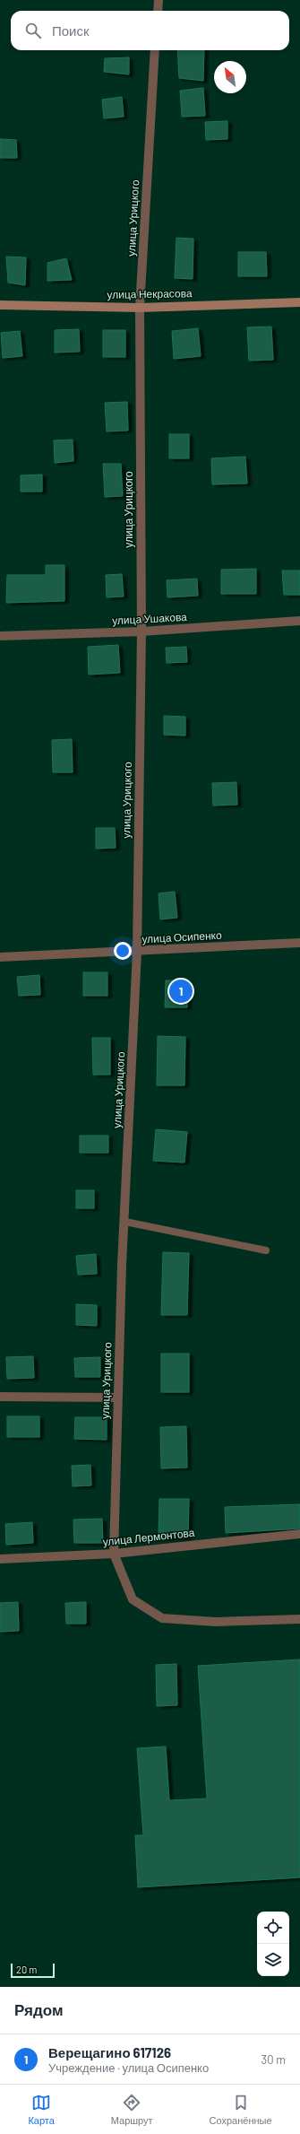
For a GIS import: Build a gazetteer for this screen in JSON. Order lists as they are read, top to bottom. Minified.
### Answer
{"streets":{"street":["улица Урицкого","улица Некрасова","улица Ушакова","улица Осипенко","улица Лермонтова"]},"crossings":[["улица Урицкого","улица Некрасова"],["улица Урицкого","улица Ушакова"],["улица Урицкого","улица Осипенко"],["улица Урицкого","улица Лермонтова"]],"scale_bar":"20 m","north":"top left","page":{"search":"Поиск","pins":"1","scale":"20 m","heading":"Рядом","list":[{"mark":"1","name":"Верещагино 617126","note":"Учреждение · улица Осипенко","value":"30 m"}],"nav":["Карта","Маршрут","Сохранённые"]}}
